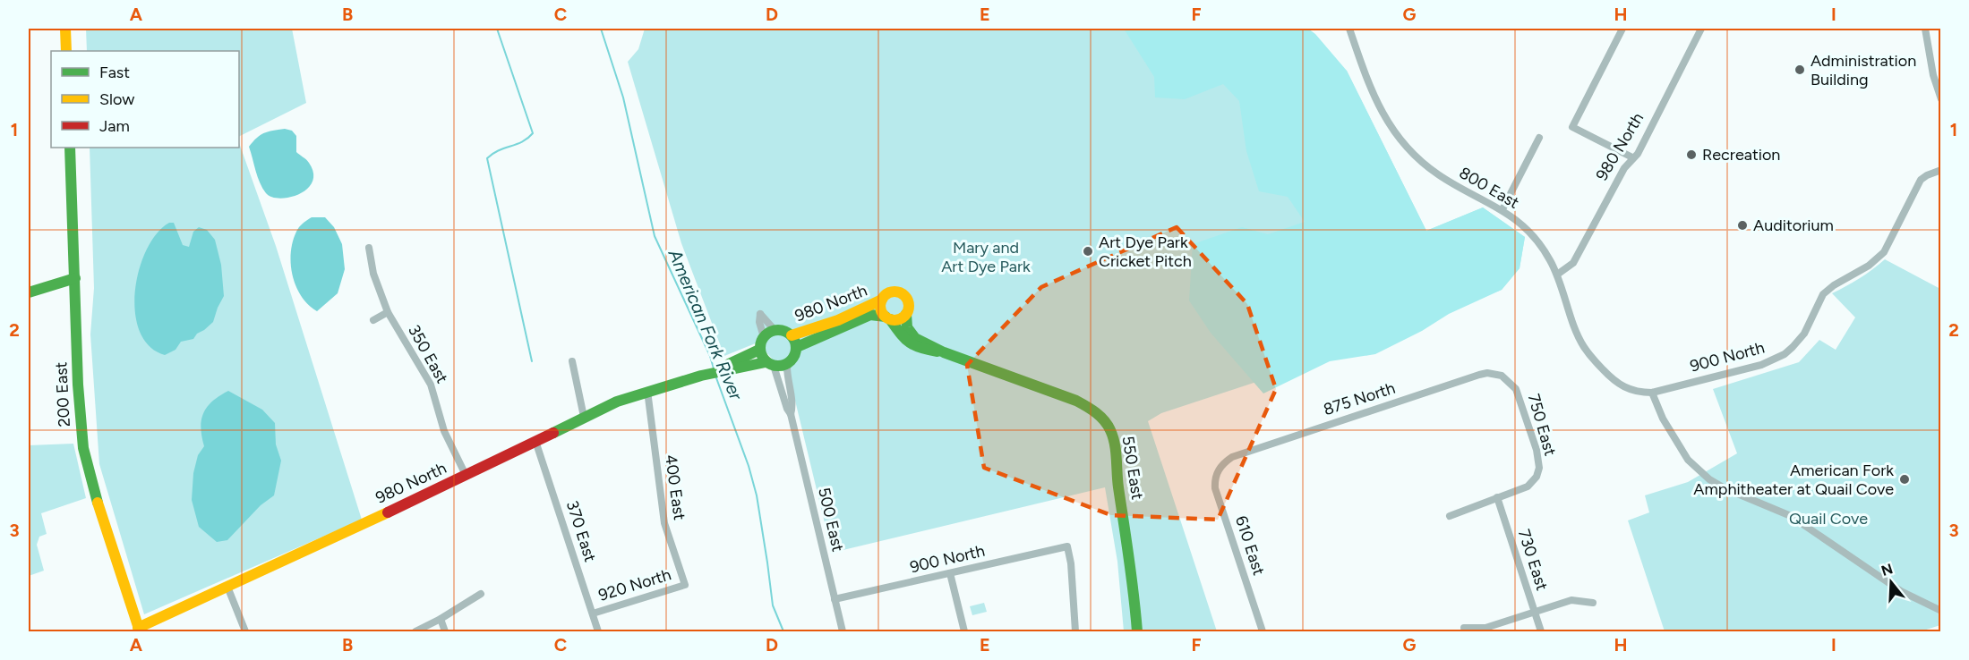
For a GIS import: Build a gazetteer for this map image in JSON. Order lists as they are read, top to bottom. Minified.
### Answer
{"streets":{"street":["980 North","800 East","350 East","900 North","200 East","875 North","750 East","550 East","400 East","500 East","370 East","610 East","730 East","920 North"]},"crossings":[["980 North","800 East"],["980 North","350 East"],["980 North","200 East"],["980 North","550 East"],["980 North","400 East"],["980 North","500 East"],["980 North","370 East"],["800 East","900 North"],["900 North","500 East"],["875 North","750 East"],["875 North","610 East"],["750 East","730 East"],["400 East","920 North"],["370 East","920 North"]],"water":["American Fork River"],"parks":["Mary and Art Dye Park","Quail Cove"],"places":["Administration Building","Recreation","Auditorium","Art Dye Park Cricket Pitch","American Fork Amphitheater at Quail Cove"],"legend":["Fast","Slow","Jam"],"north":"top","grid":{"columns":["A","B","C","D","E","F","G","H","I"],"rows":["1","2","3"]}}
